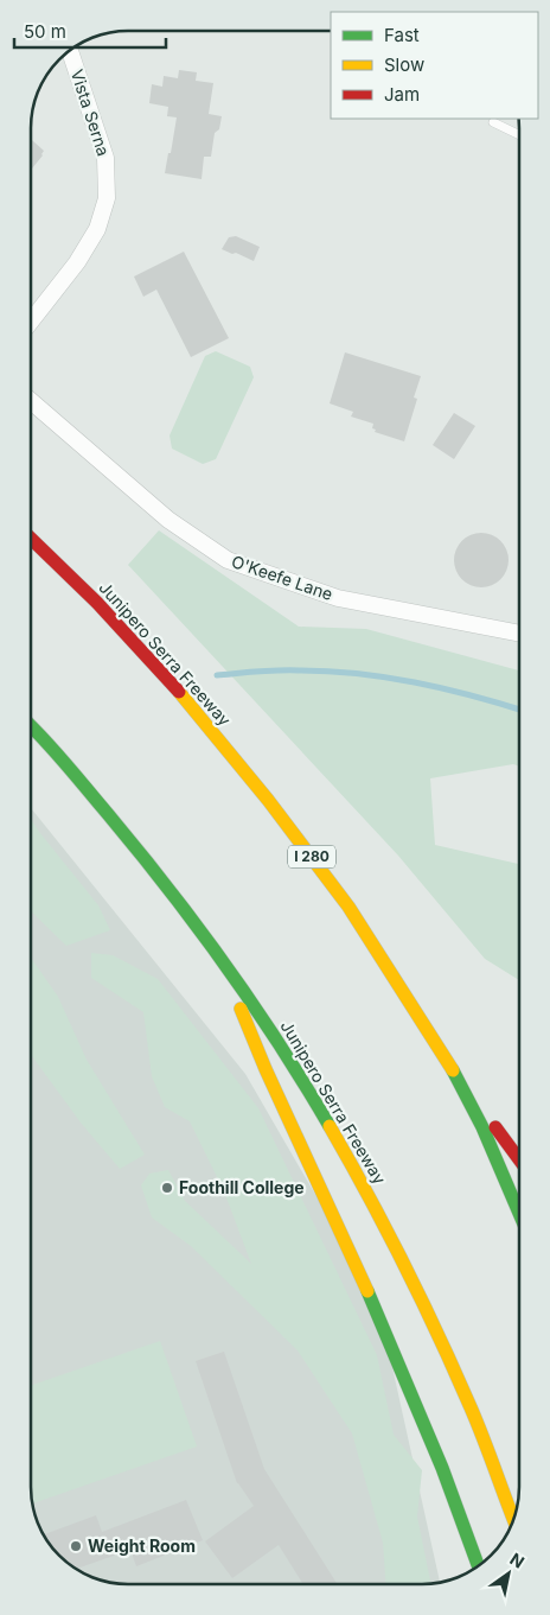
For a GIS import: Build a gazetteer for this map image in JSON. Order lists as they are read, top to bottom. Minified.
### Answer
{"streets":{"highway":["Junipero Serra Freeway","I 280"],"street":["Vista Serna","O'Keefe Lane"]},"places":["Foothill College","Weight Room"],"legend":["Fast","Slow","Jam"],"scale_bar":"50 m","north":"top right"}
